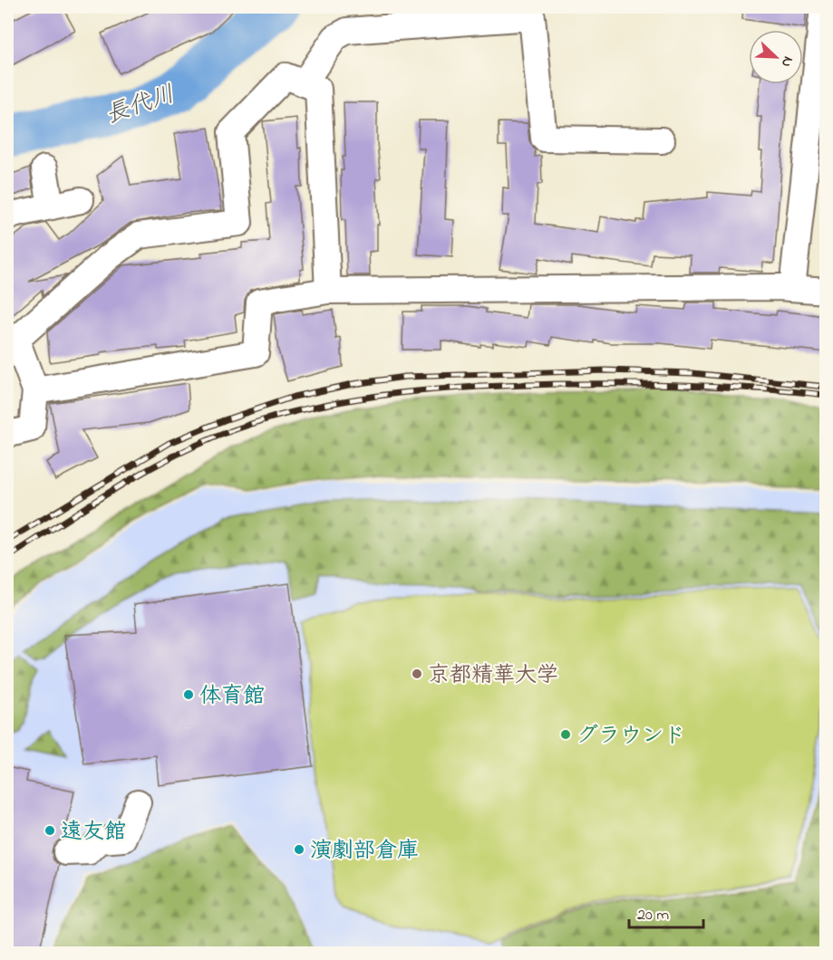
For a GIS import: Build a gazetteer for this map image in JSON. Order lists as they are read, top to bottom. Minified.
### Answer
{"water":["長代川"],"places":["京都精華大学","体育館","グラウンド","遠友館","演劇部倉庫"],"scale_bar":"20 m","north":"bottom right"}
